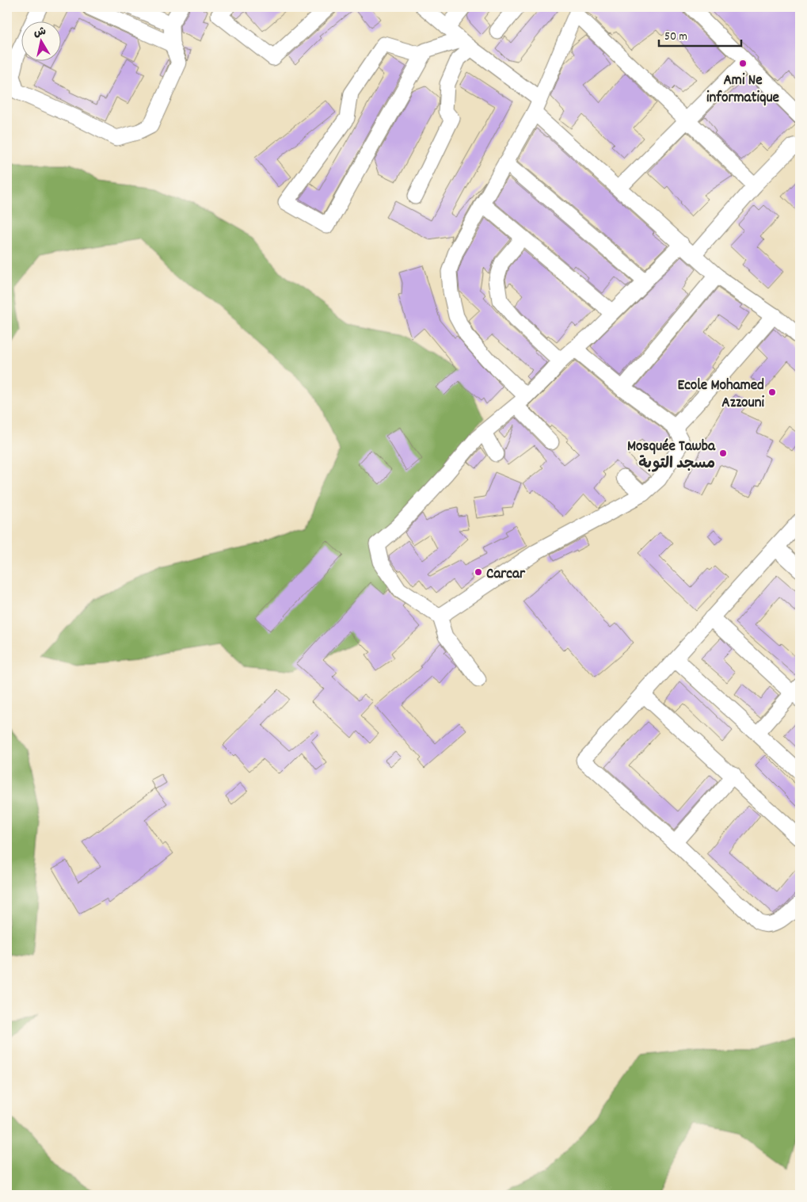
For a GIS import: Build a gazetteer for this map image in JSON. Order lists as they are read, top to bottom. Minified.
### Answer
{"places":["Ami Ne informatique","Ecole Mohamed Azzouni","Mosquée Tawba مسجد التوبة","Carcar"],"scale_bar":"50 m","north":"top"}
